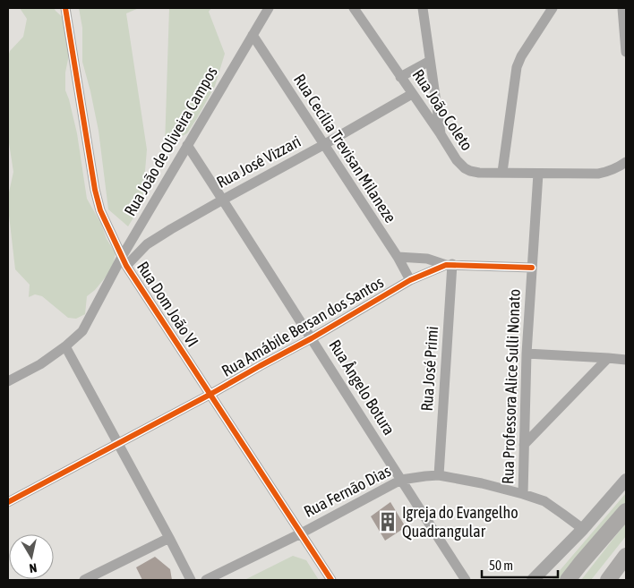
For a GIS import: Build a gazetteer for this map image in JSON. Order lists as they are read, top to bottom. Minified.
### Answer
{"streets":{"street":["Rua João Coleto","Rua João de Oliveira Campos","Rua Cecília Trevisan Milaneze","Rua José Vizzari","Rua Dom João VI","Rua Amábile Bersan dos Santos","Rua José Primi","Rua Professora Alice Sulli Nonato","Rua Ângelo Botura","Rua Fernão Dias"]},"crossings":[["Rua João Coleto","Rua José Vizzari"],["Rua João Coleto","Rua Professora Alice Sulli Nonato"],["Rua João de Oliveira Campos","Rua Cecília Trevisan Milaneze"],["Rua João de Oliveira Campos","Rua José Vizzari"],["Rua João de Oliveira Campos","Rua Dom João VI"],["Rua João de Oliveira Campos","Rua Ângelo Botura"],["Rua Cecília Trevisan Milaneze","Rua José Vizzari"],["Rua Cecília Trevisan Milaneze","Rua Amábile Bersan dos Santos"],["Rua José Vizzari","Rua Dom João VI"],["Rua José Vizzari","Rua Ângelo Botura"],["Rua Dom João VI","Rua Amábile Bersan dos Santos"],["Rua Dom João VI","Rua Fernão Dias"],["Rua Amábile Bersan dos Santos","Rua José Primi"],["Rua Amábile Bersan dos Santos","Rua Ângelo Botura"],["Rua José Primi","Rua Fernão Dias"],["Rua Professora Alice Sulli Nonato","Rua Fernão Dias"],["Rua Ângelo Botura","Rua Fernão Dias"]],"places":{"building":["Igreja do Evangelho Quadrangular"]},"scale_bar":"50 m","north":"bottom"}
